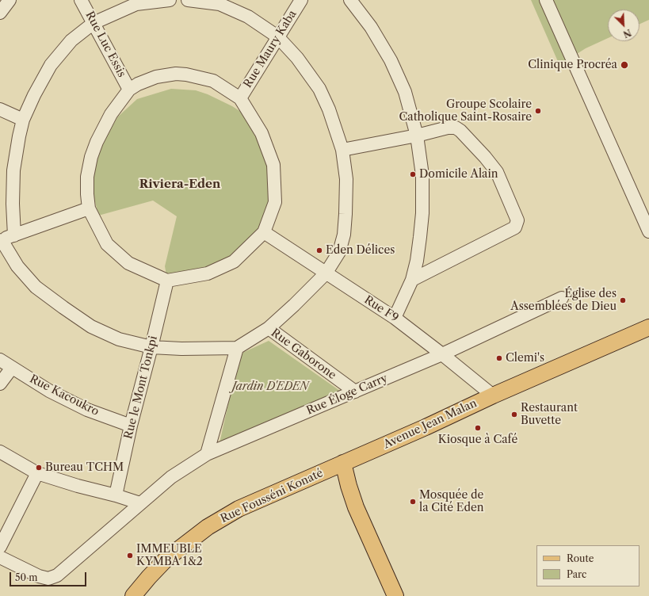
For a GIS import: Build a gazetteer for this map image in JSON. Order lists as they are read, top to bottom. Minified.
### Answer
{"streets":{"main road":["Avenue Jean Malan","Rue Fousséni Konaté"],"street":["Rue Luc Essis","Rue Maury Kaba","Rue F9","Rue Gaborone","Rue le Mont Tonkpi","Rue Éloge Carry","Rue Kacoukro"]},"crossings":[["Rue F9","Rue Éloge Carry"],["Rue F9","Avenue Jean Malan"],["Rue Gaborone","Rue Éloge Carry"],["Rue le Mont Tonkpi","Rue Kacoukro"],["Avenue Jean Malan","Rue Fousséni Konaté"]],"districts":["Riviera-Eden"],"parks":["Jardin D'EDEN"],"places":["Clinique Procréa","Groupe Scolaire Catholique Saint-Rosaire","Domicile Alain","Eden Délices","Église des Assemblées de Dieu","Clemi's","Restaurant Buvette","Kiosque à Café","Bureau TCHM","Mosquée de la Cité Eden","IMMEUBLE KYMBA 1&2"],"legend":["Route","Parc"],"scale_bar":"50 m","north":"bottom right"}
